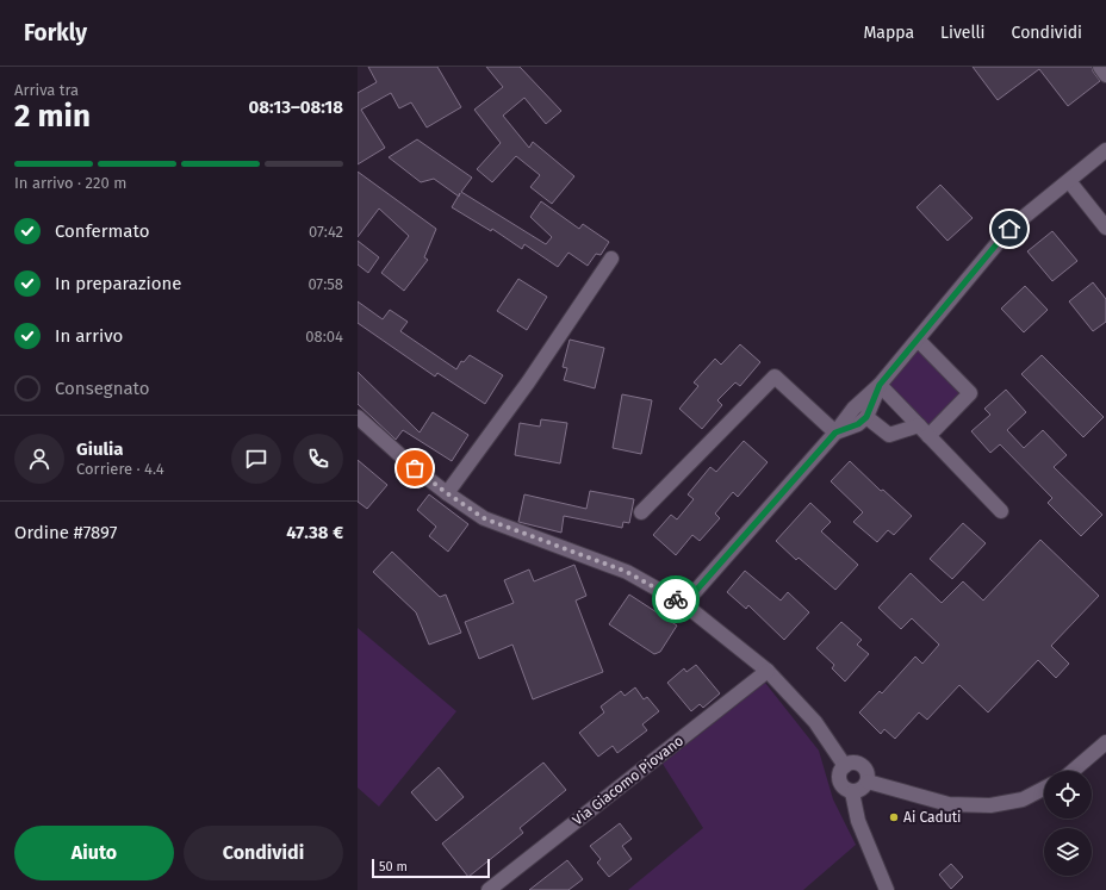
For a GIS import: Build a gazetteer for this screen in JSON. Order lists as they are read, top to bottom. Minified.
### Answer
{"streets":{"street":["Via Giacomo Piovano"]},"places":["Ai Caduti"],"scale_bar":"50 m","page":{"header":"Forkly","nav":["Mappa","Livelli","Condividi"],"heading":["2 min","Arriva tra","08:13–08:18"],"panel":["Giulia","Corriere · 4.4","Ordine #7897","47.38 €"],"bar":"In arrivo · 220 m","list":[["Confermato","07:42"],["In preparazione","07:58"],["In arrivo","08:04"],"Consegnato"],"buttons":["Aiuto","Condividi"],"scale":"50 m"}}
